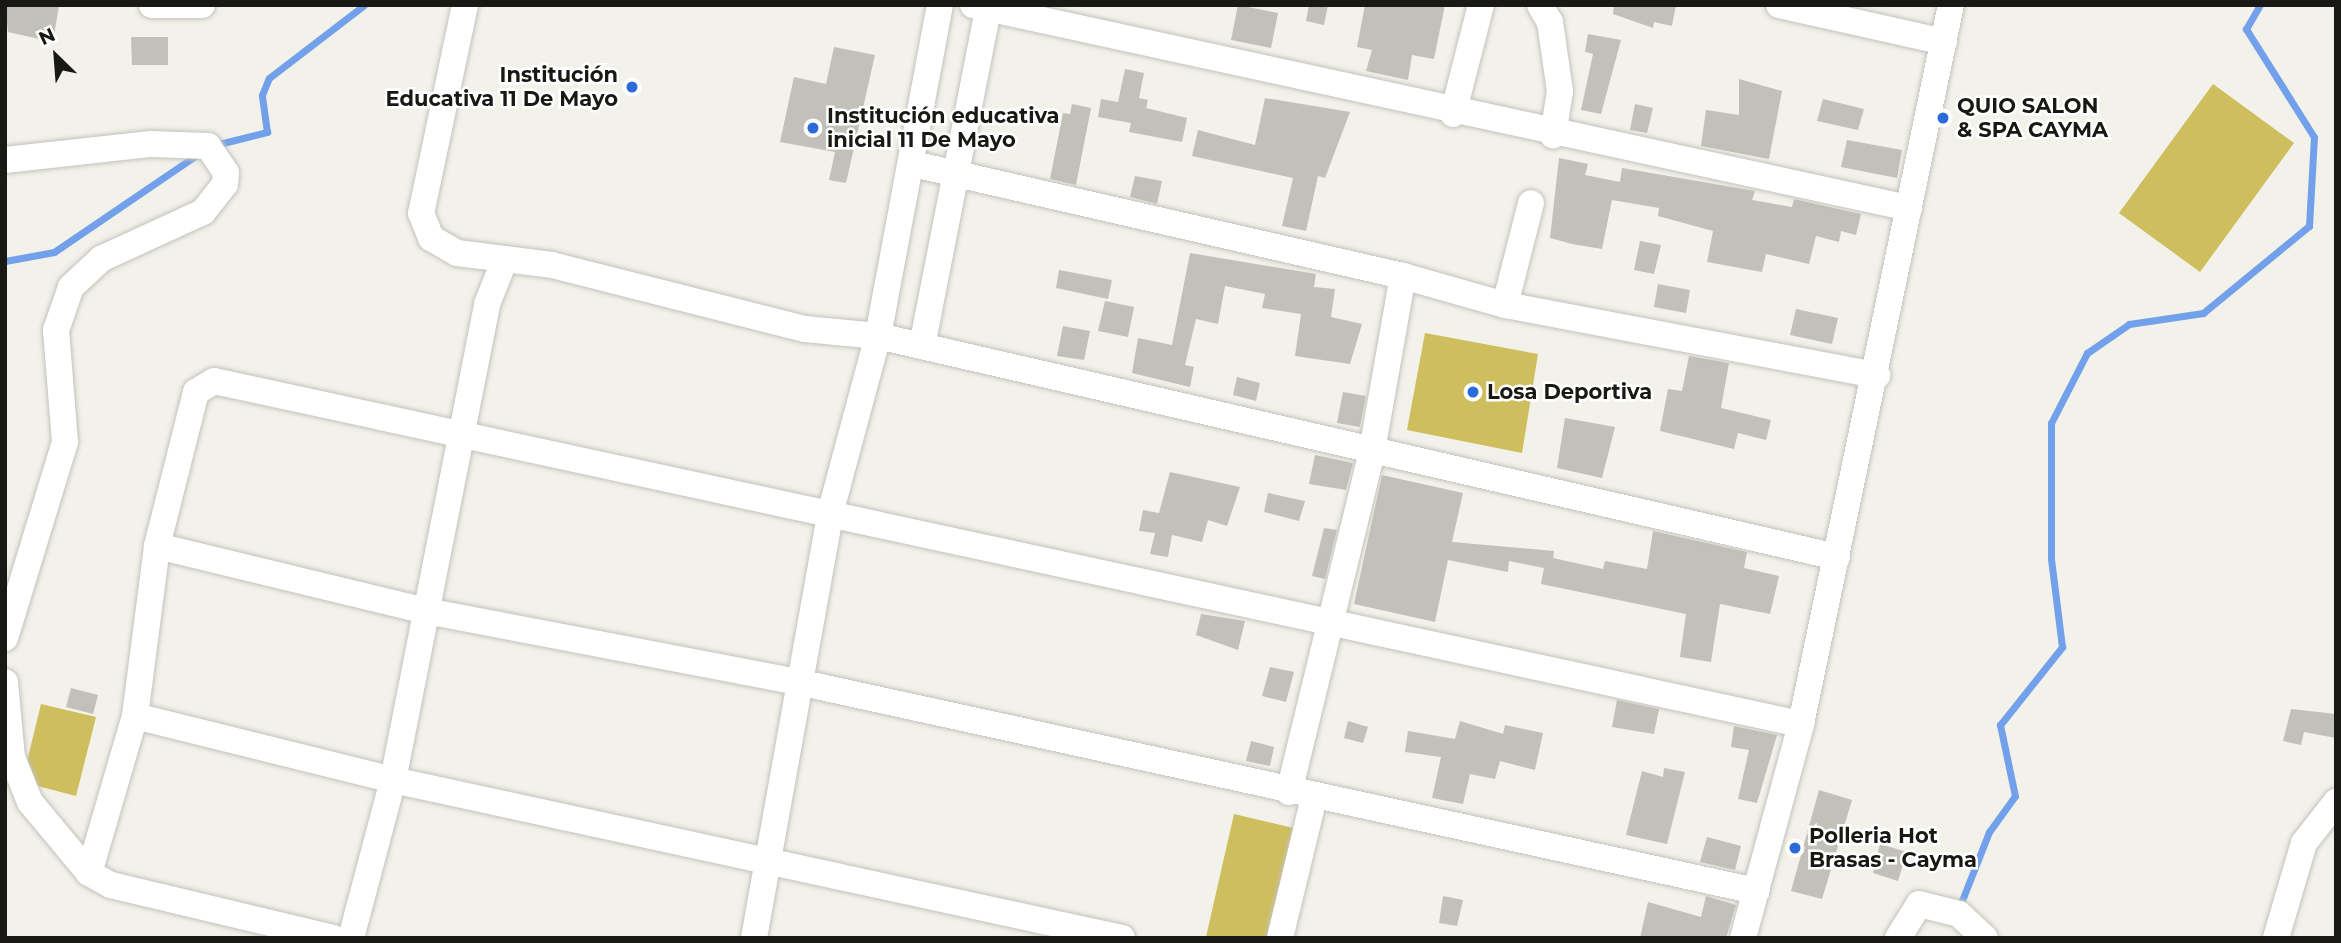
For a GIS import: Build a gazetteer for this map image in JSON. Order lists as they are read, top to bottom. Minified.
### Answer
{"places":["Institución Educativa 11 De Mayo","QUIO SALON & SPA CAYMA","Institución educativa inicial 11 De Mayo","Losa Deportiva","Polleria Hot Brasas - Cayma"],"north":"top left"}
